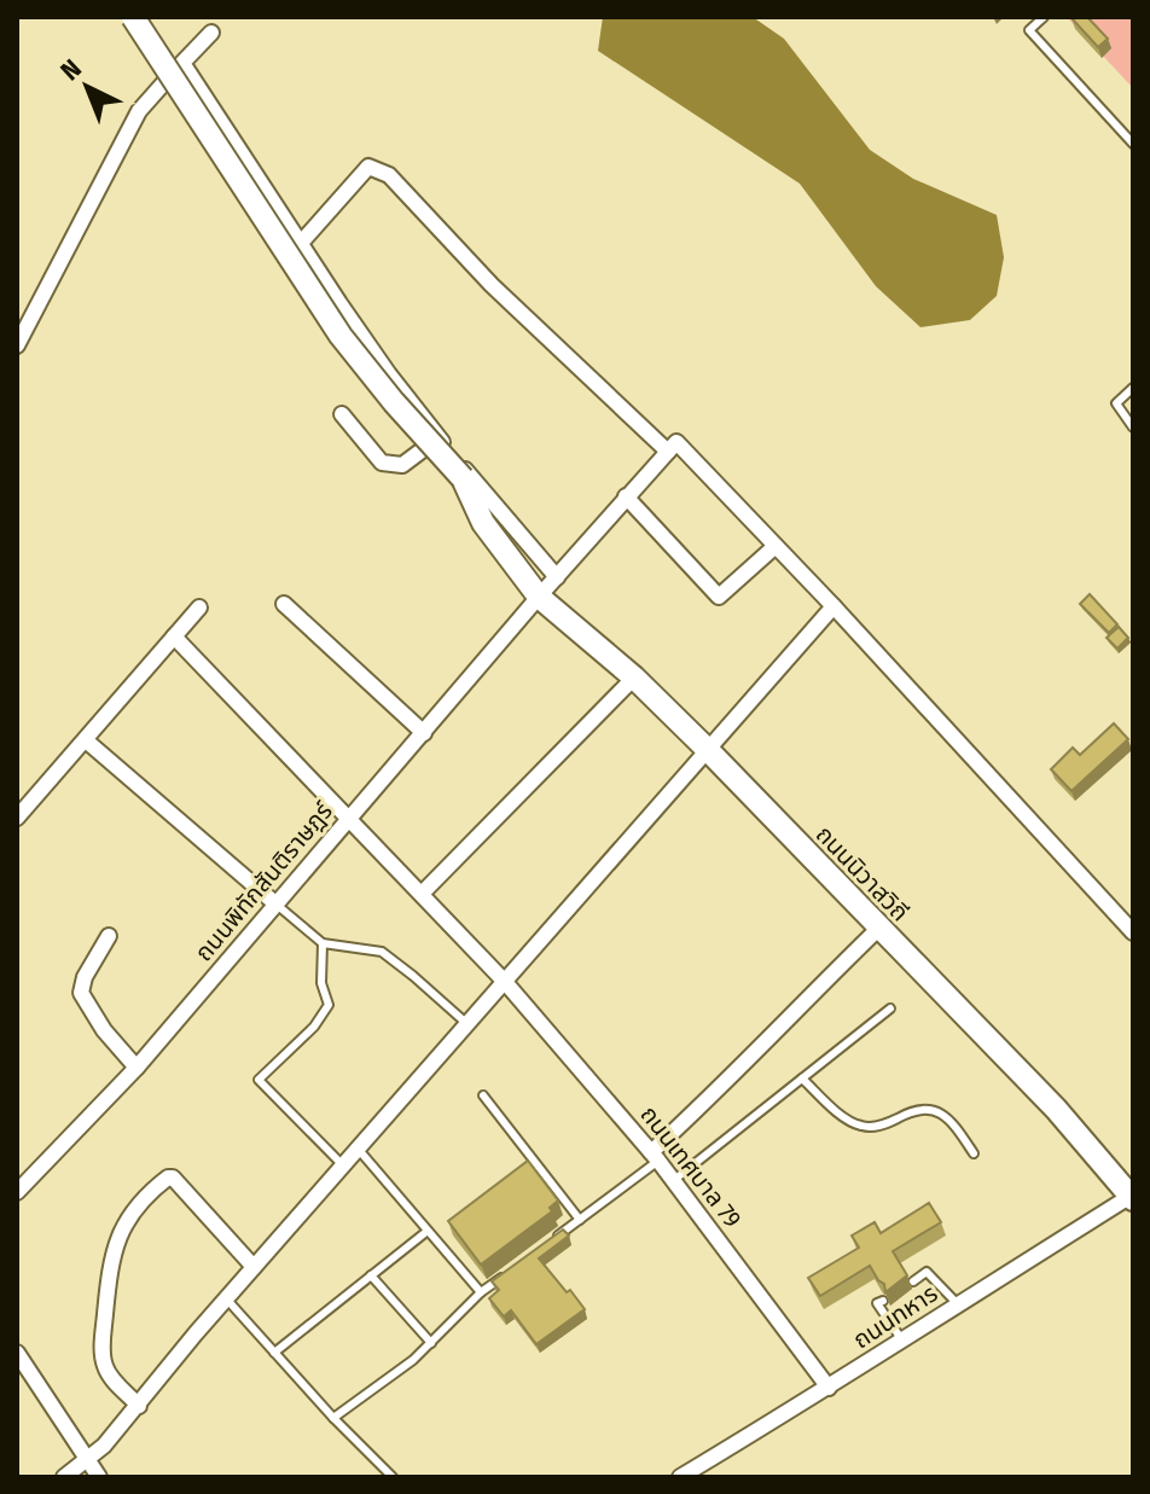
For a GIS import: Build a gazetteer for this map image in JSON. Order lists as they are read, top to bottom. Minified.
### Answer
{"streets":{"main road":["ถนนนิวาสวิถี"],"street":["ถนนพิทักสันติราษฎร์","ถนนเทศบาล 79","ถนนทหาร"]},"crossings":[["ถนนนิวาสวิถี","ถนนพิทักสันติราษฎร์"],["ถนนนิวาสวิถี","ถนนทหาร"],["ถนนพิทักสันติราษฎร์","ถนนเทศบาล 79"],["ถนนเทศบาล 79","ถนนทหาร"]],"north":"top left"}
